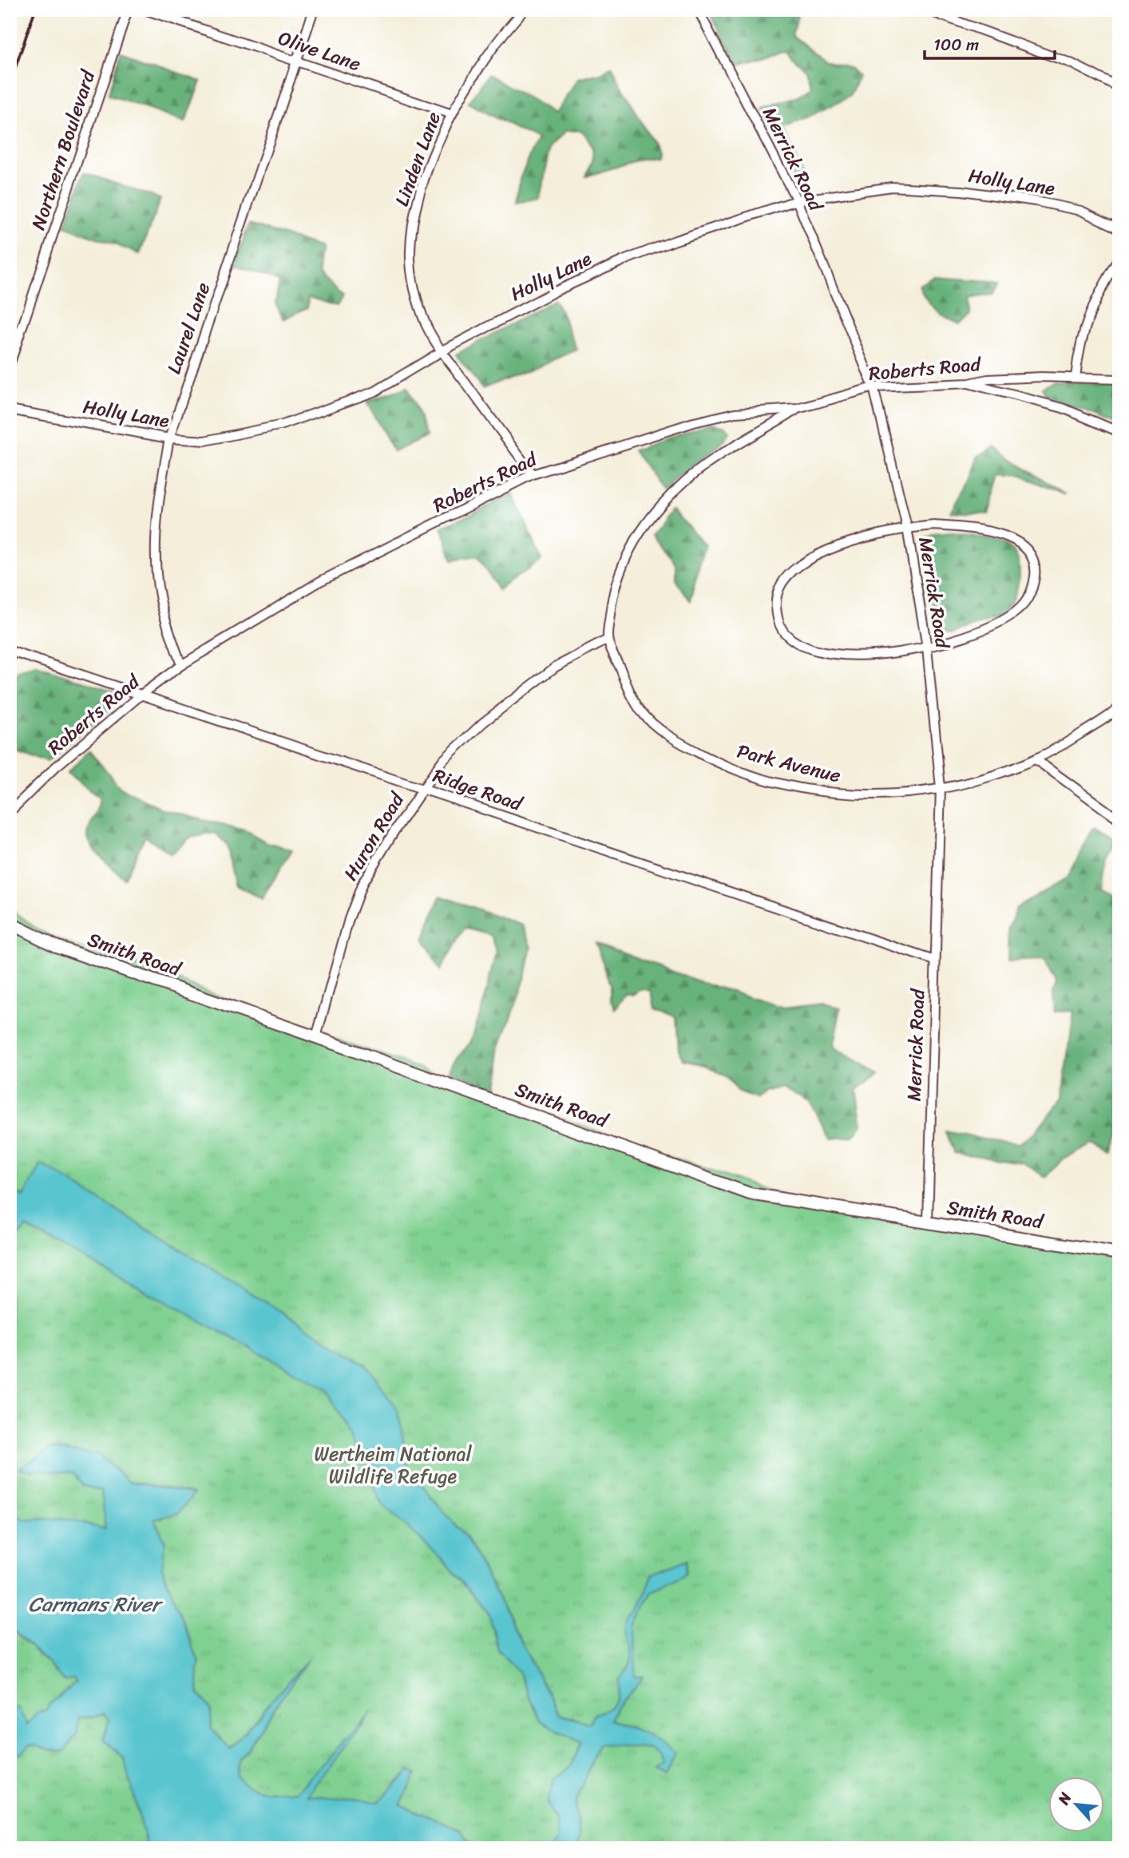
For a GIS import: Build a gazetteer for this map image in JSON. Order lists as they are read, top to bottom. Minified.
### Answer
{"streets":{"street":["Olive Lane","Northern Boulevard","Linden Lane","Merrick Road","Holly Lane","Laurel Lane","Roberts Road","Park Avenue","Ridge Road","Huron Road","Smith Road"]},"crossings":[["Olive Lane","Linden Lane"],["Olive Lane","Laurel Lane"],["Linden Lane","Holly Lane"],["Linden Lane","Roberts Road"],["Merrick Road","Holly Lane"],["Merrick Road","Roberts Road"],["Merrick Road","Park Avenue"],["Merrick Road","Ridge Road"],["Merrick Road","Smith Road"],["Holly Lane","Laurel Lane"],["Laurel Lane","Roberts Road"],["Roberts Road","Ridge Road"],["Park Avenue","Huron Road"],["Ridge Road","Huron Road"],["Huron Road","Smith Road"]],"water":["Carmans River"],"parks":["Wertheim National Wildlife Refuge"],"scale_bar":"100 m","north":"top left"}
